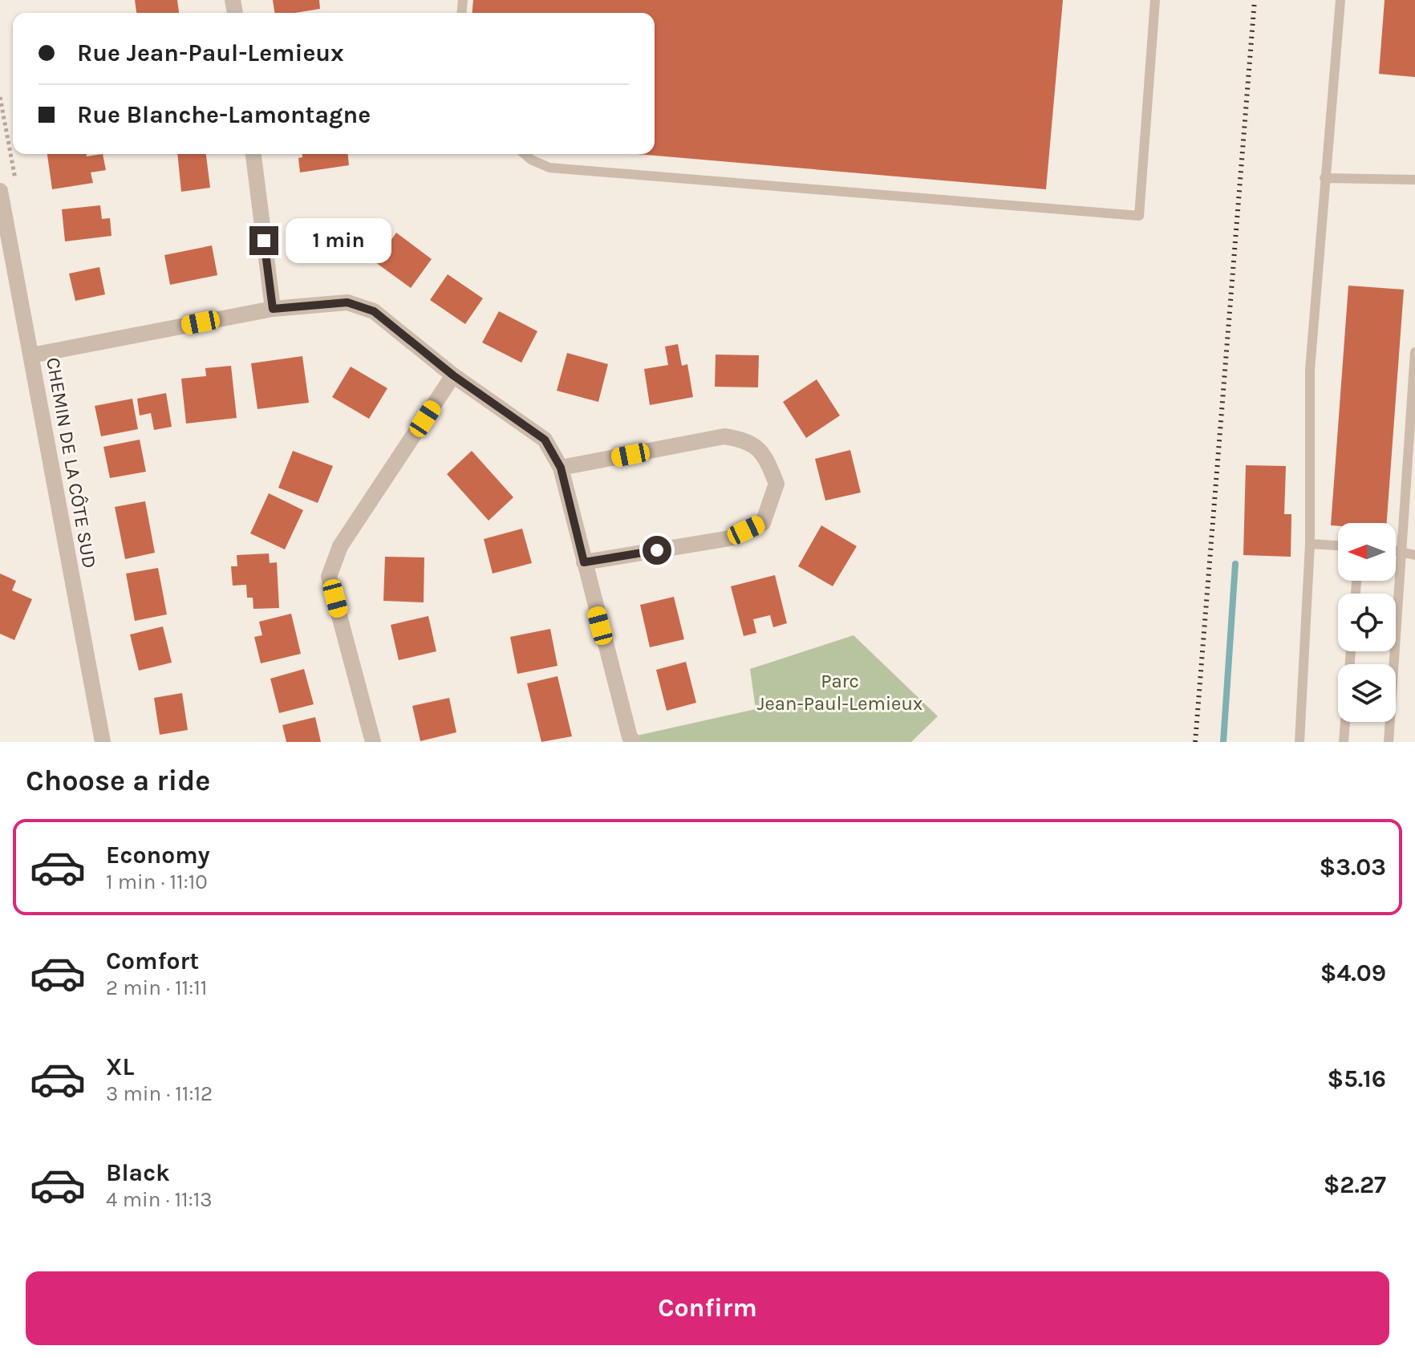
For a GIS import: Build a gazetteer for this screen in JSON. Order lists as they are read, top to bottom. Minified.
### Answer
{"streets":{"street":["CHEMIN DE LA CÔTE SUD"]},"parks":["Parc Jean-Paul-Lemieux"],"north":"left","page":{"banner":["Rue Jean-Paul-Lemieux","Rue Blanche-Lamontagne"],"bubble":"1 min","heading":"Choose a ride","list":[{"name":"Economy","note":"1 min · 11:10","value":"$3.03"},{"name":"Comfort","note":"2 min · 11:11","value":"$4.09"},{"name":"XL","note":"3 min · 11:12","value":"$5.16"},{"name":"Black","note":"4 min · 11:13","value":"$2.27"}],"buttons":"Confirm"}}
